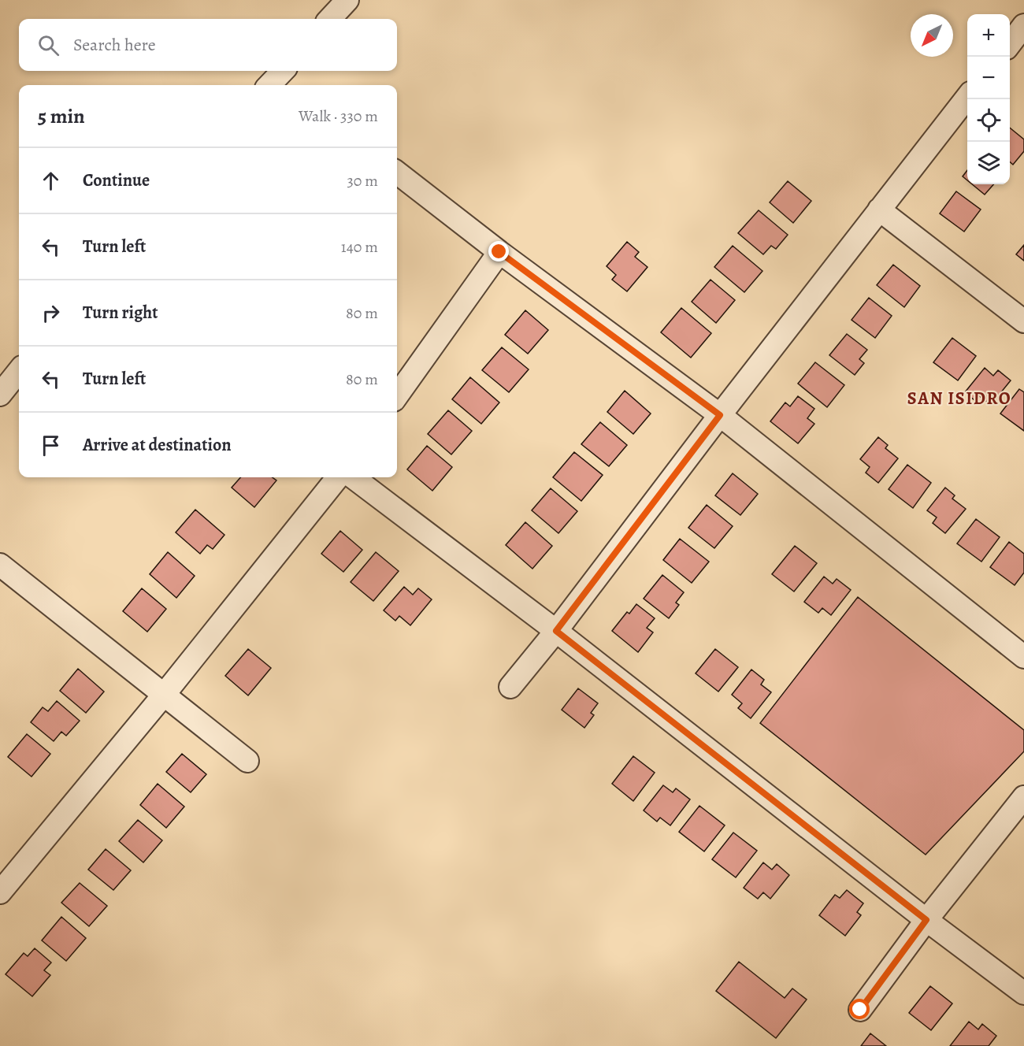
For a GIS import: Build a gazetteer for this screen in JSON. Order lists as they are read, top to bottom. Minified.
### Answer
{"districts":["SAN ISIDRO"],"north":"bottom left","page":{"map_buttons":["+","−"],"search":"Search here","heading":["5 min","Walk · 330 m"],"list":[["Continue","30 m"],["Turn left","140 m"],["Turn right","80 m"],["Turn left","80 m"],"Arrive at destination"]}}
